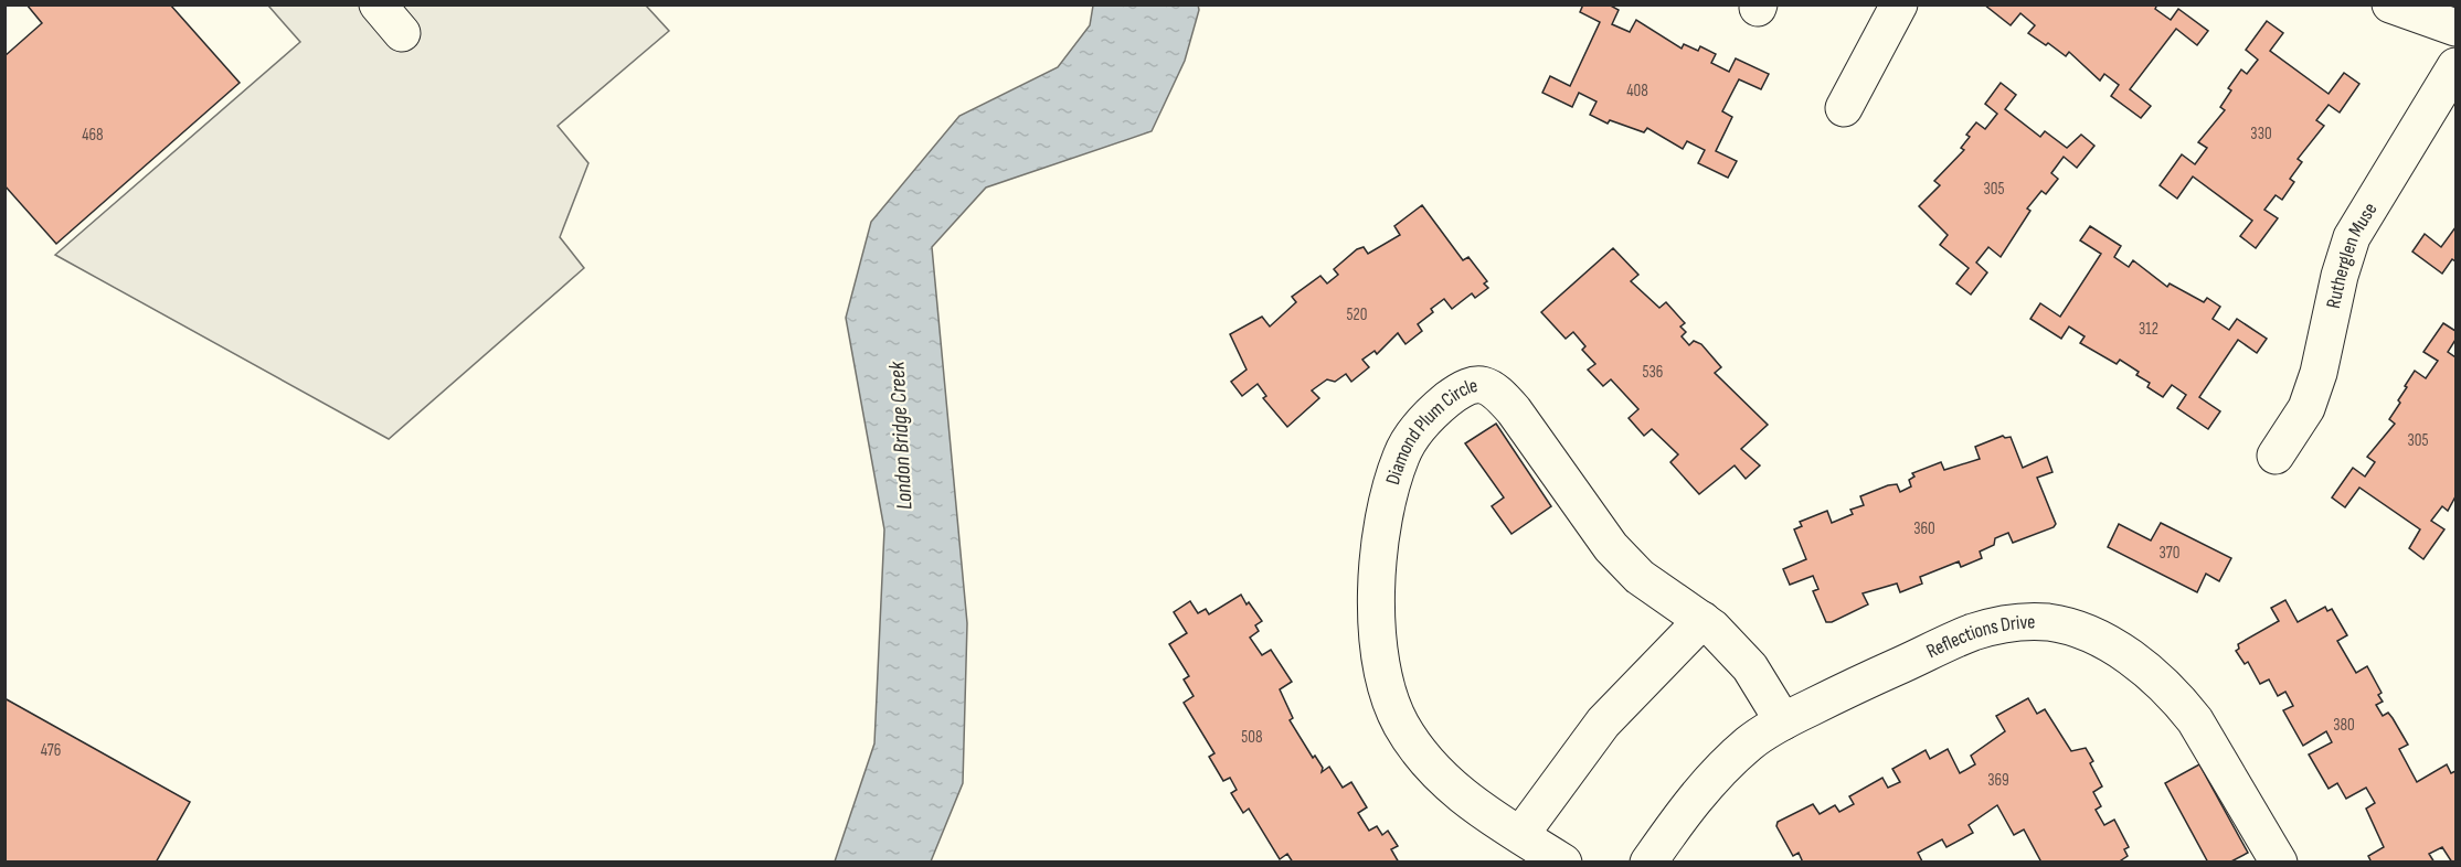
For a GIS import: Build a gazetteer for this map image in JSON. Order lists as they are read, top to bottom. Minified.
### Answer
{"streets":{"street":["Rutherglen Muse","Diamond Plum Circle","Reflections Drive"]},"crossings":[["Diamond Plum Circle","Reflections Drive"]],"water":["London Bridge Creek"],"house_numbers":["408","330","468","305","520","312","536","305","360","370","380","508","476","369"]}
